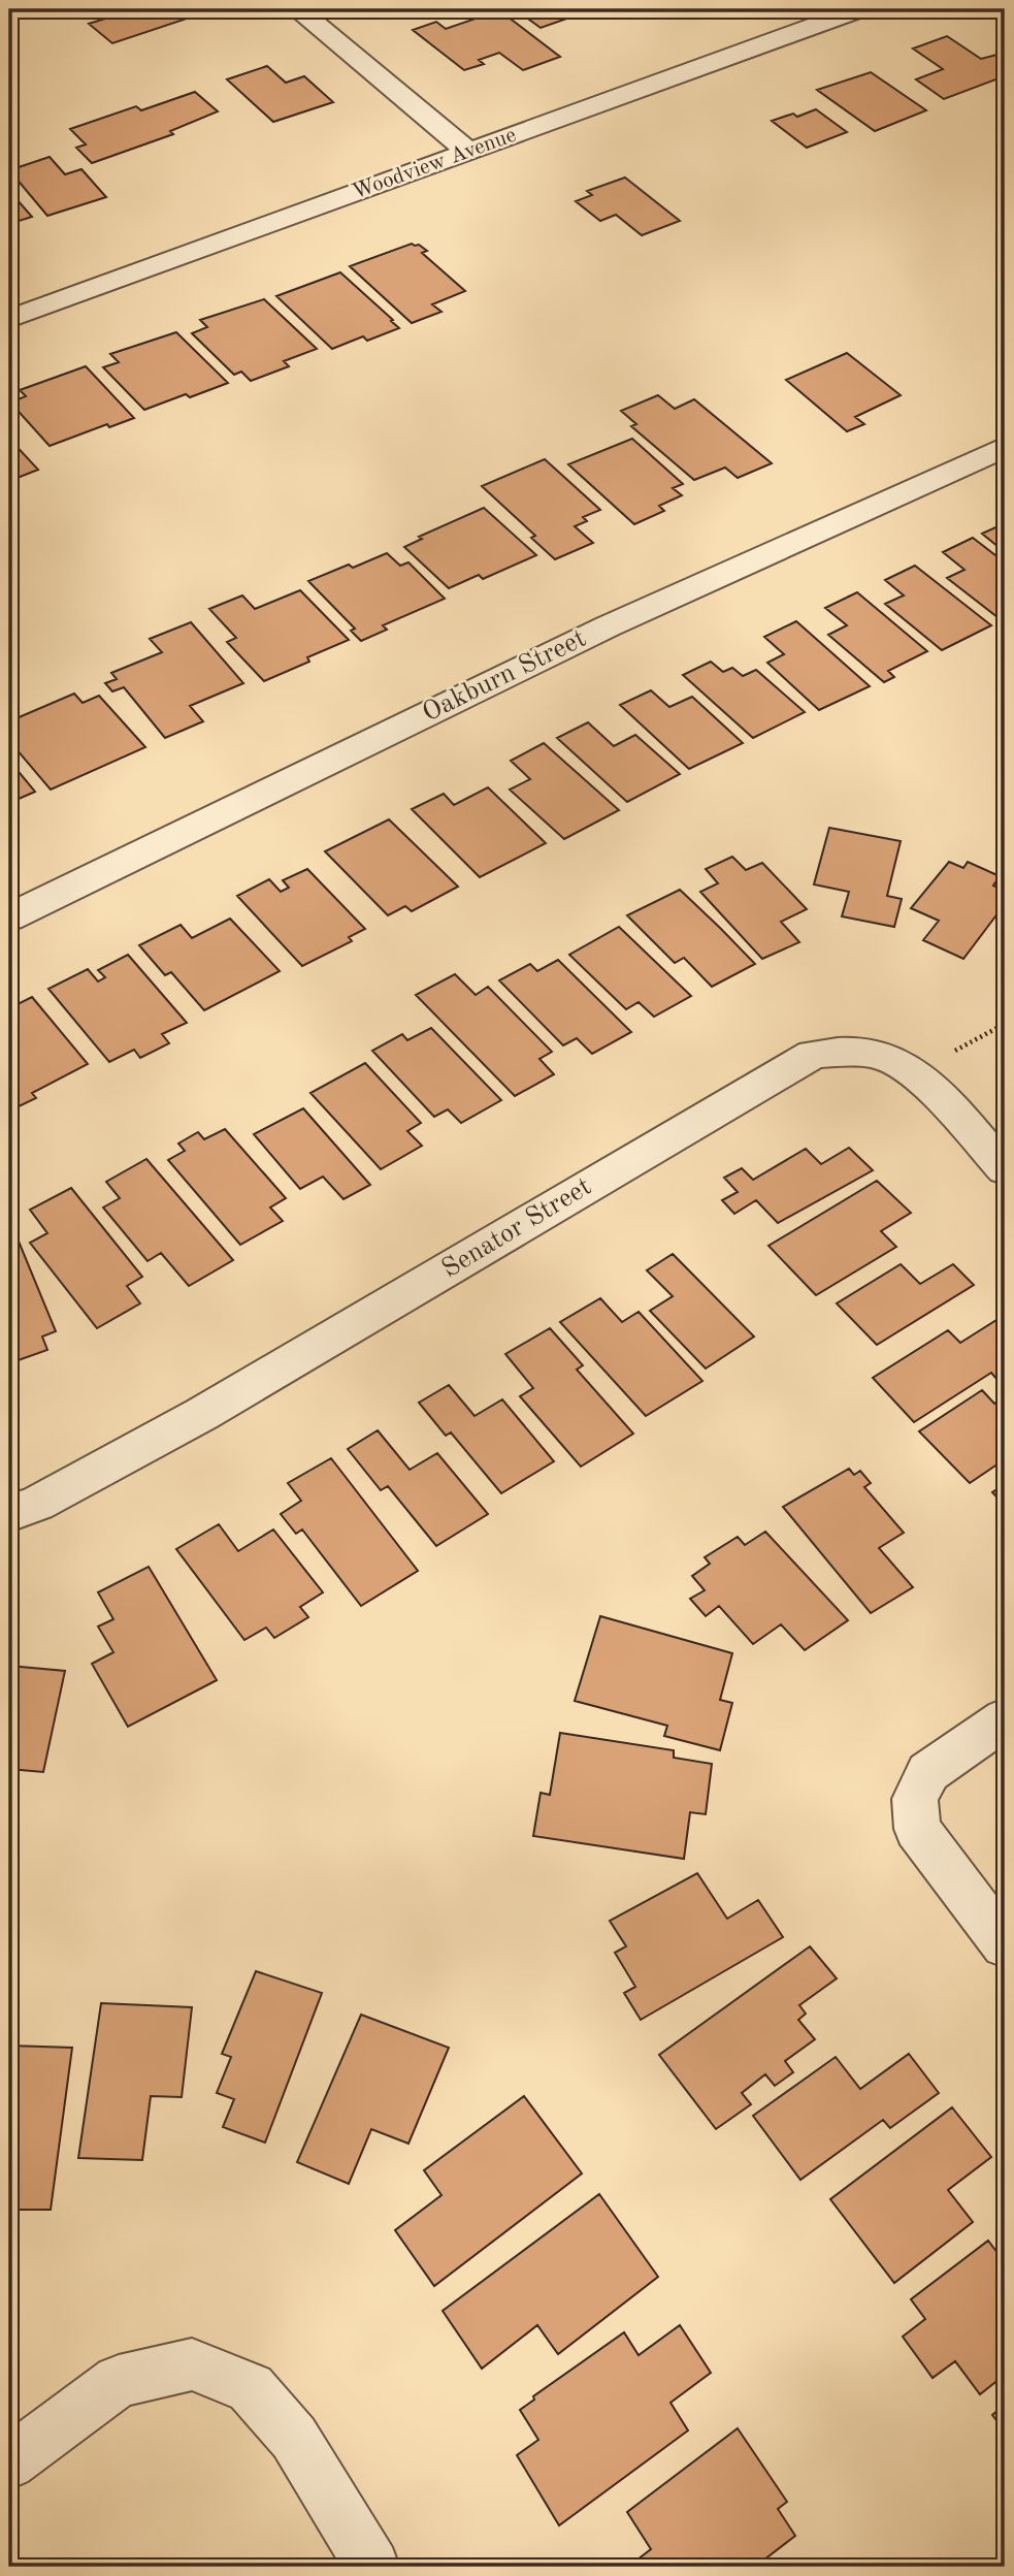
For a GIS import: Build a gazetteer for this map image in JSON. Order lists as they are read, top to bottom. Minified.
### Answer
{"streets":{"street":["Woodview Avenue","Oakburn Street","Senator Street"]}}
